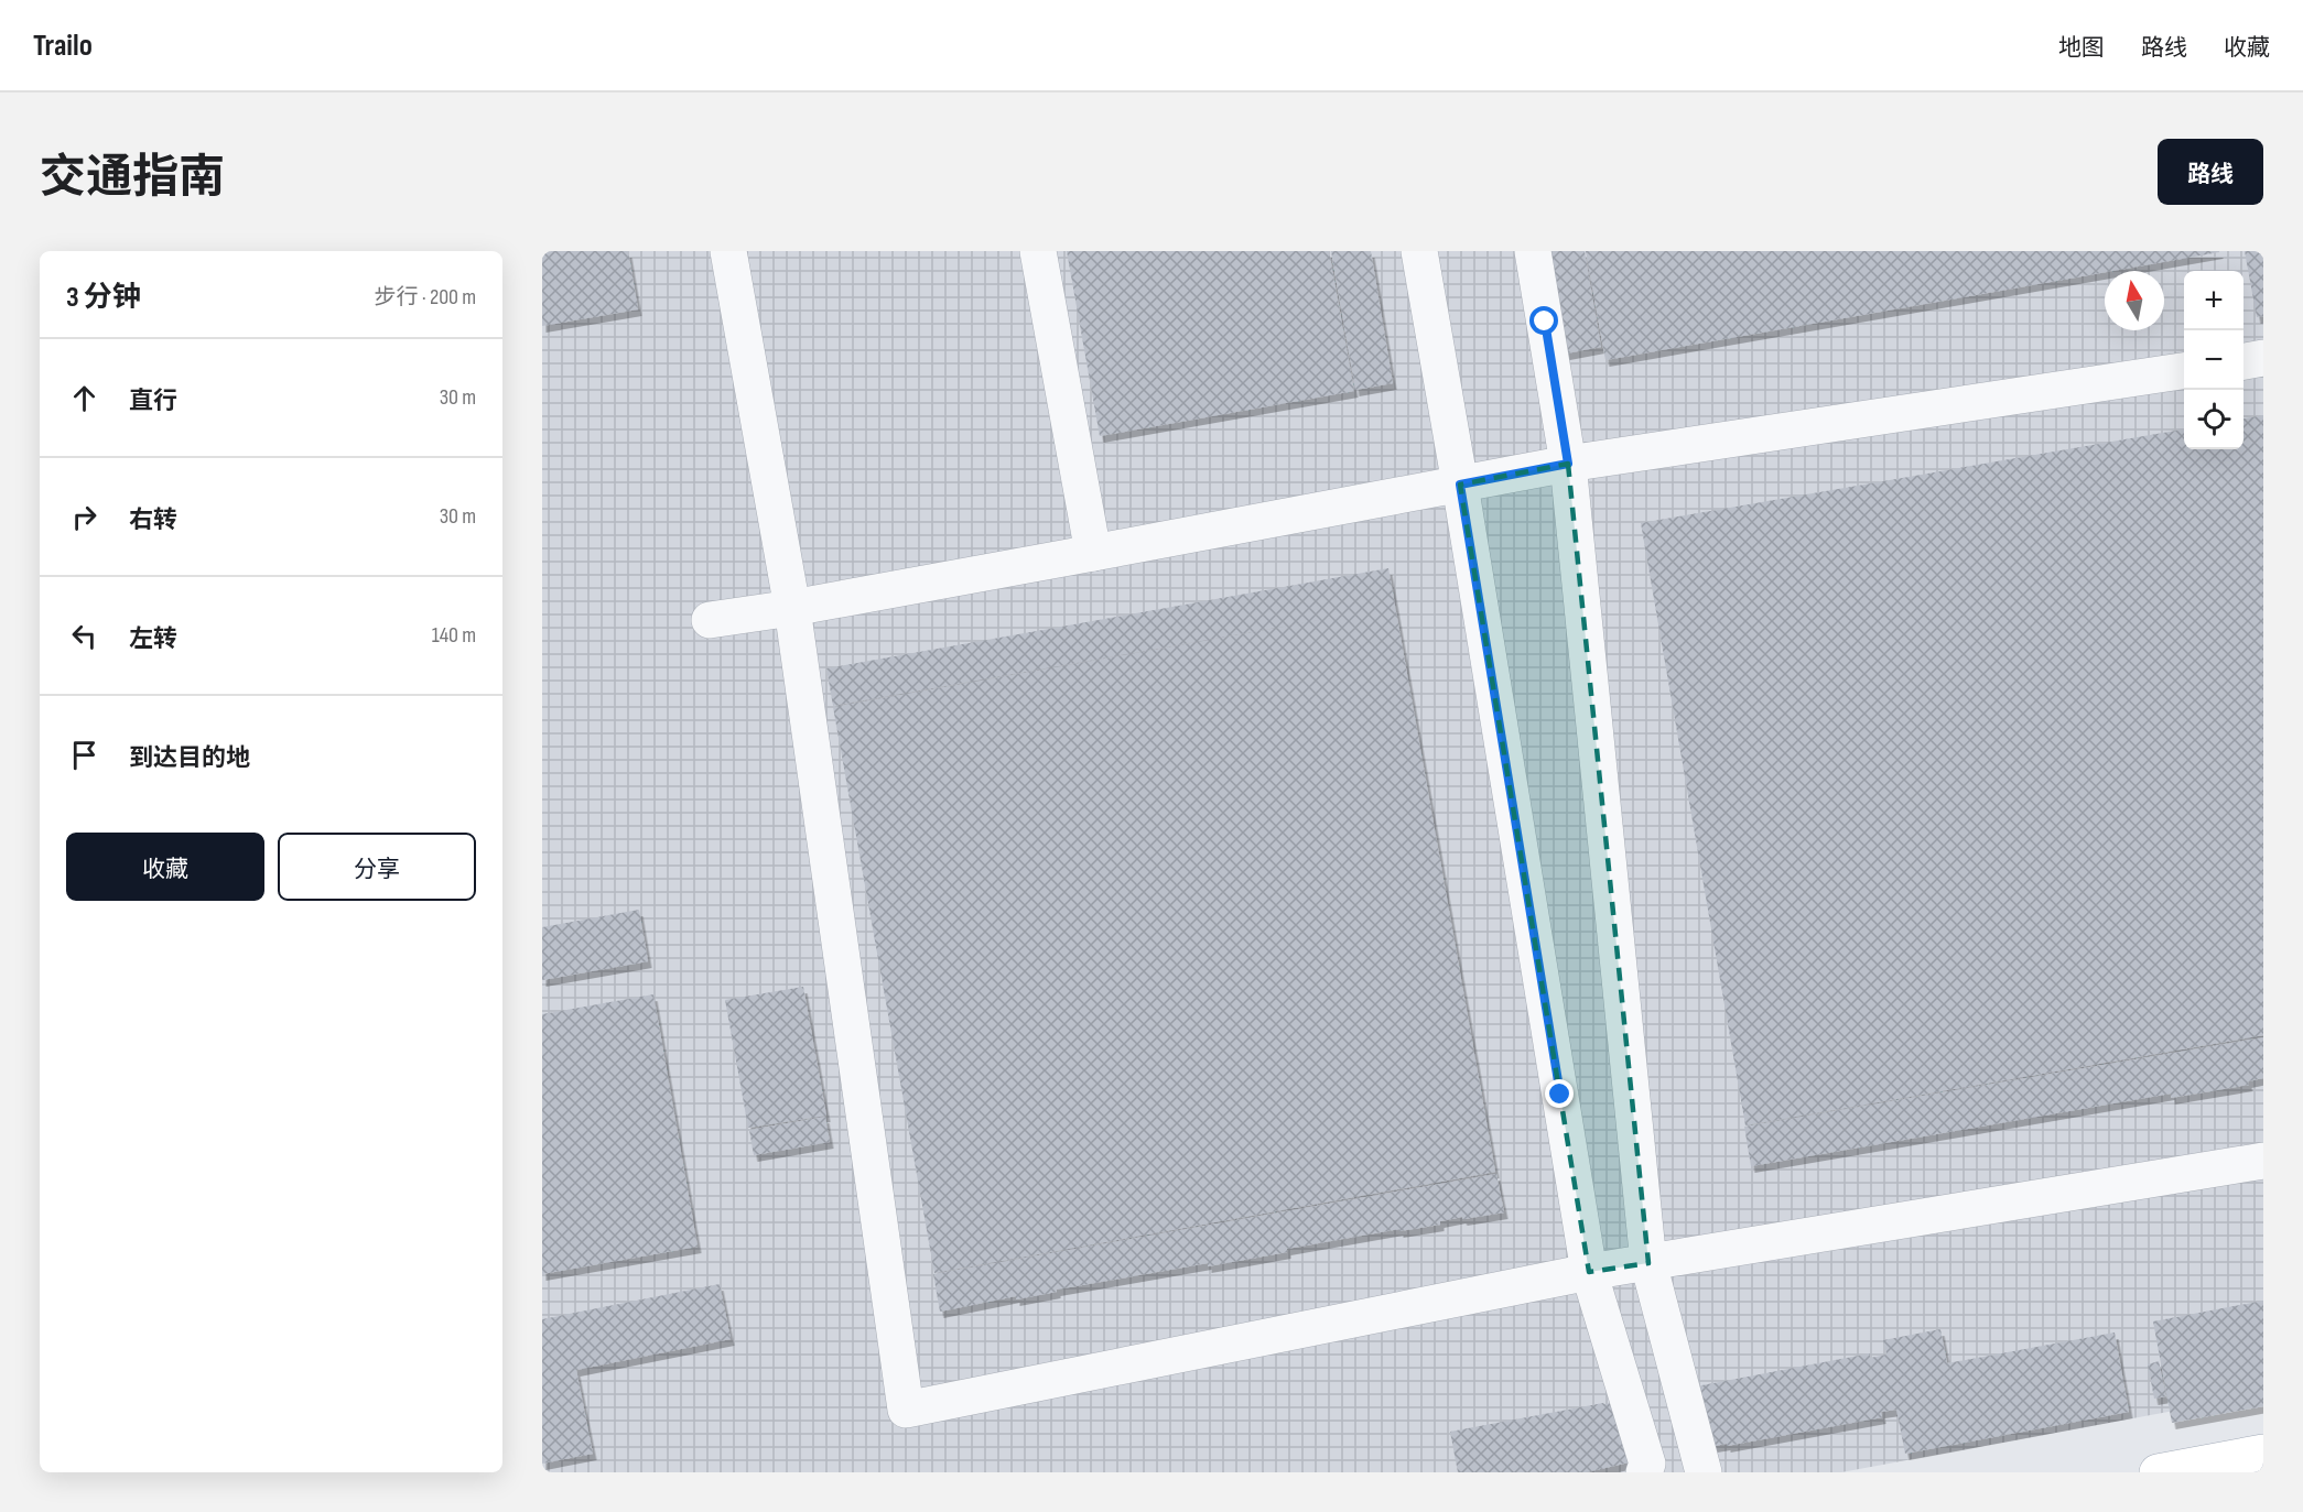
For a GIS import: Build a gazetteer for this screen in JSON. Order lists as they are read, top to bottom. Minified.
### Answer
{"north":"top","page":{"header":"Trailo","nav":["地图","路线","收藏"],"title":"交通指南","buttons":["路线",["收藏","分享"]],"heading":["3 分钟","步行 · 200 m"],"map_buttons":["+","−"],"list":[["直行","30 m"],["右转","30 m"],["左转","140 m"],"到达目的地"]}}
